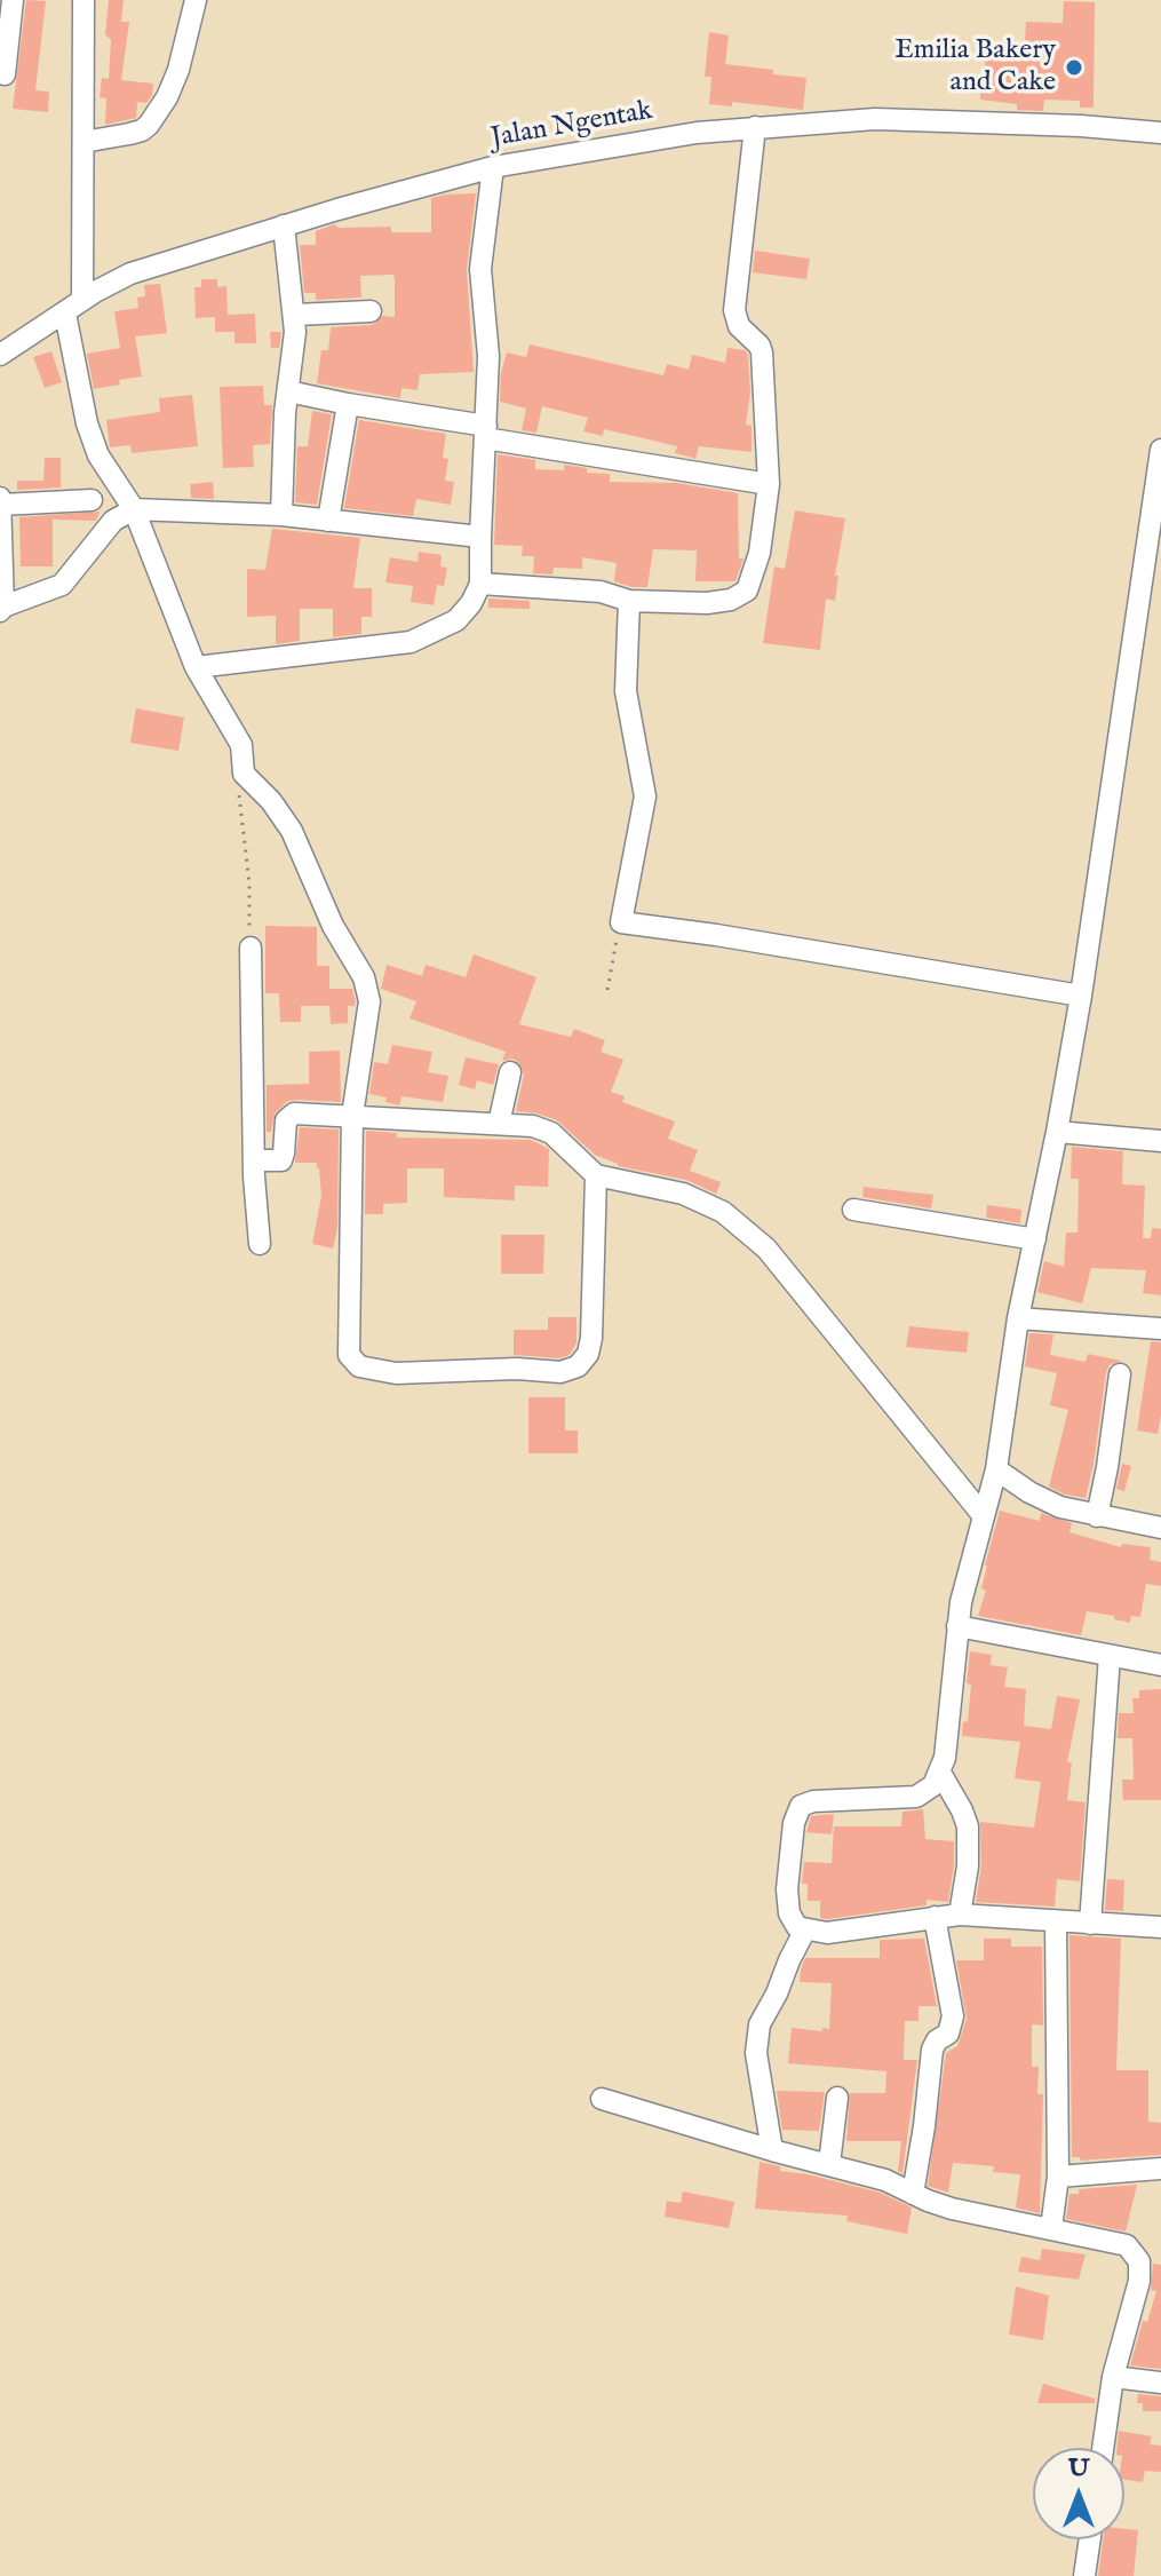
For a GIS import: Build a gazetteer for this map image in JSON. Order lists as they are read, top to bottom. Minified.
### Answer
{"streets":{"street":["Jalan Ngentak"]},"places":["Emilia Bakery and Cake"],"north":"top"}
